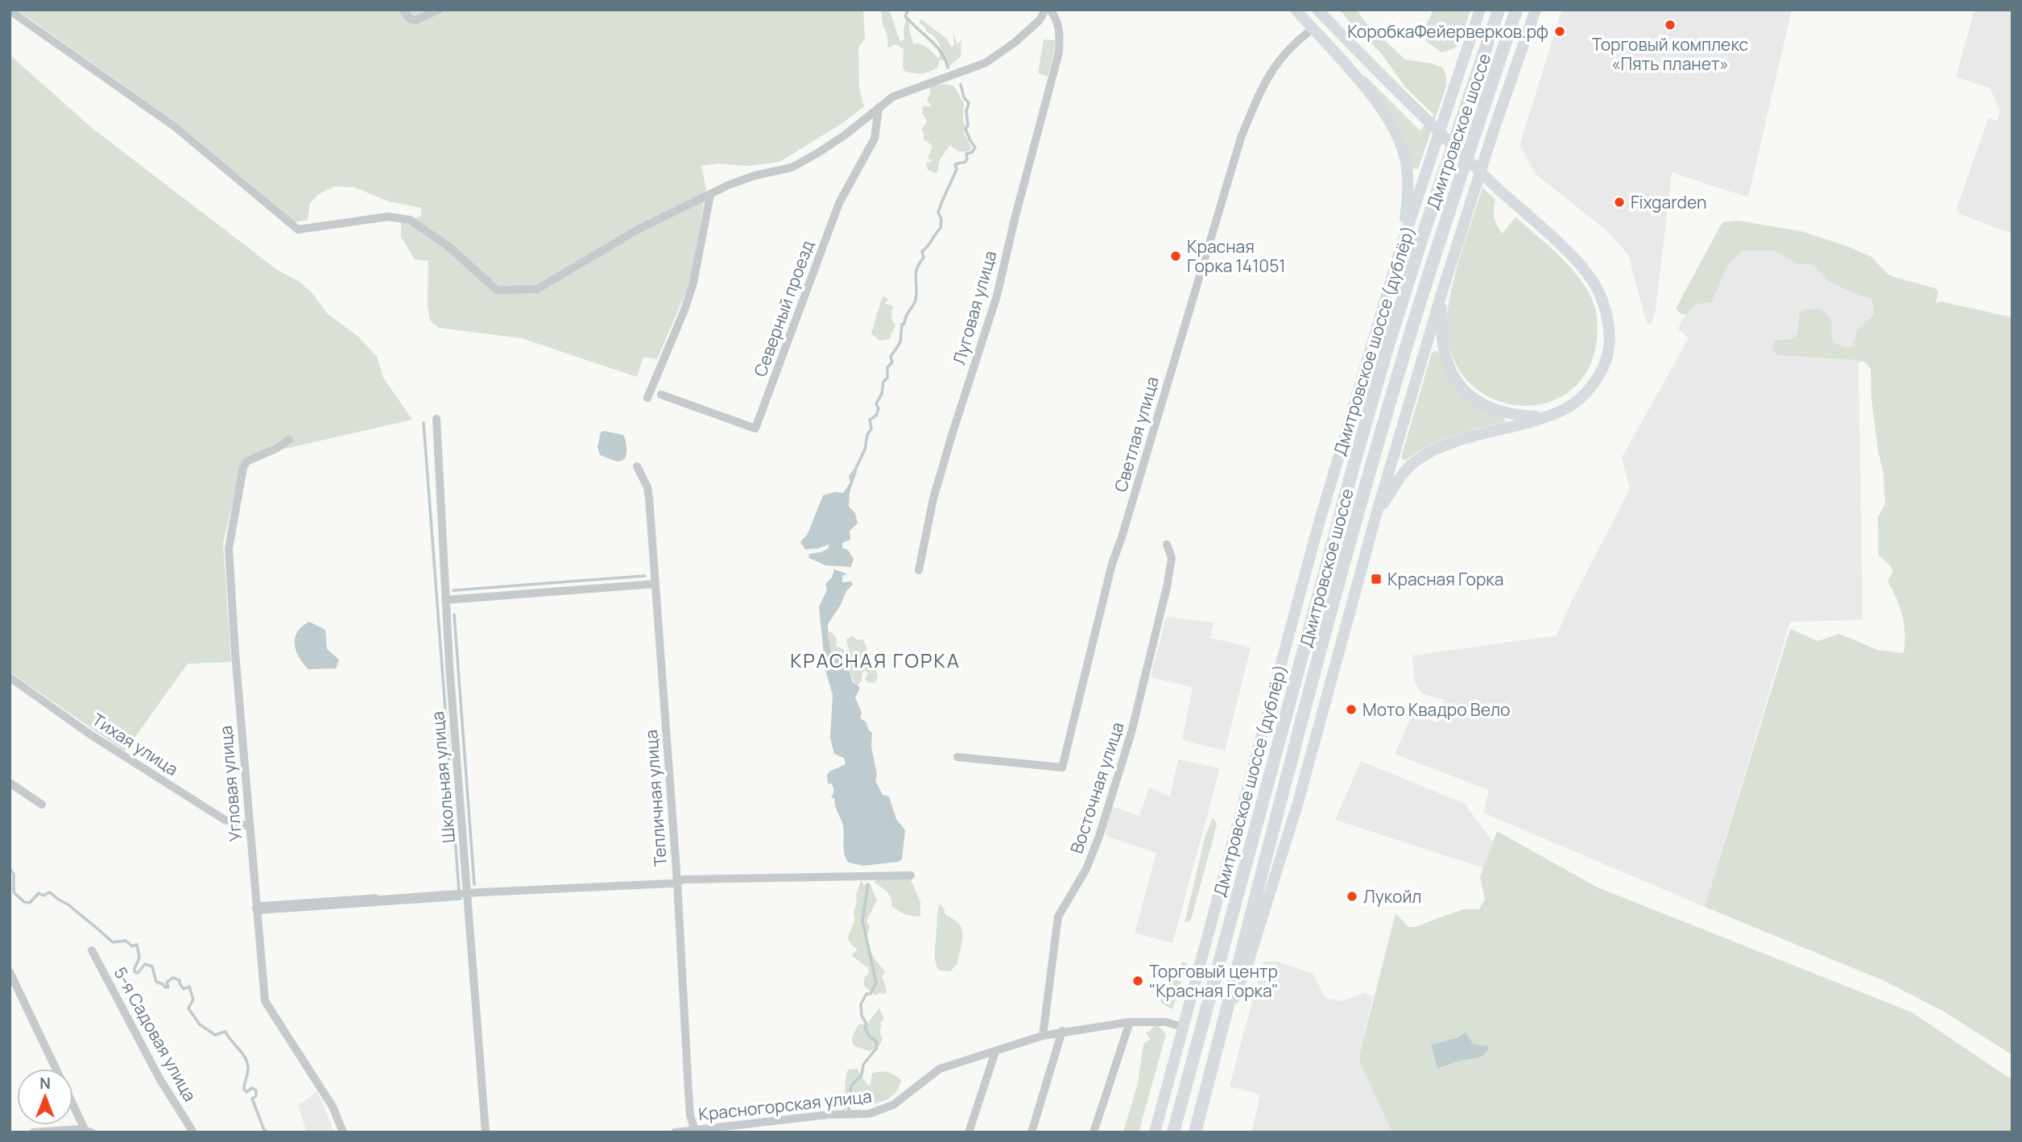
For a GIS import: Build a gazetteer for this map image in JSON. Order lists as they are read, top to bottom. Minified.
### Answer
{"streets":{"highway":["Дмитровское шоссе"],"main road":["Дмитровское шоссе (дублёр)"],"street":["Луговая улица","Северный проезд","Светлая улица","Тихая улица","Школьная улица","Угловая улица","Восточная улица","Тепличная улица","5-я Садовая улица","Красногорская улица"]},"crossings":[["Дмитровское шоссе (дублёр)","Красногорская улица"],["Тихая улица","Угловая улица"],["Восточная улица","Красногорская улица"],["Тепличная улица","Красногорская улица"]],"districts":["КРАСНАЯ ГОРКА"],"places":{"other":["Торговый комплекс «Пять планет»","КоробкаФейерверков.рф","Fixgarden","Красная Горка 141051","Мото Квадро Вело","Лукойл","Торговый центр \"Красная Горка\""],"transit":["Красная Горка"]},"north":"top"}
